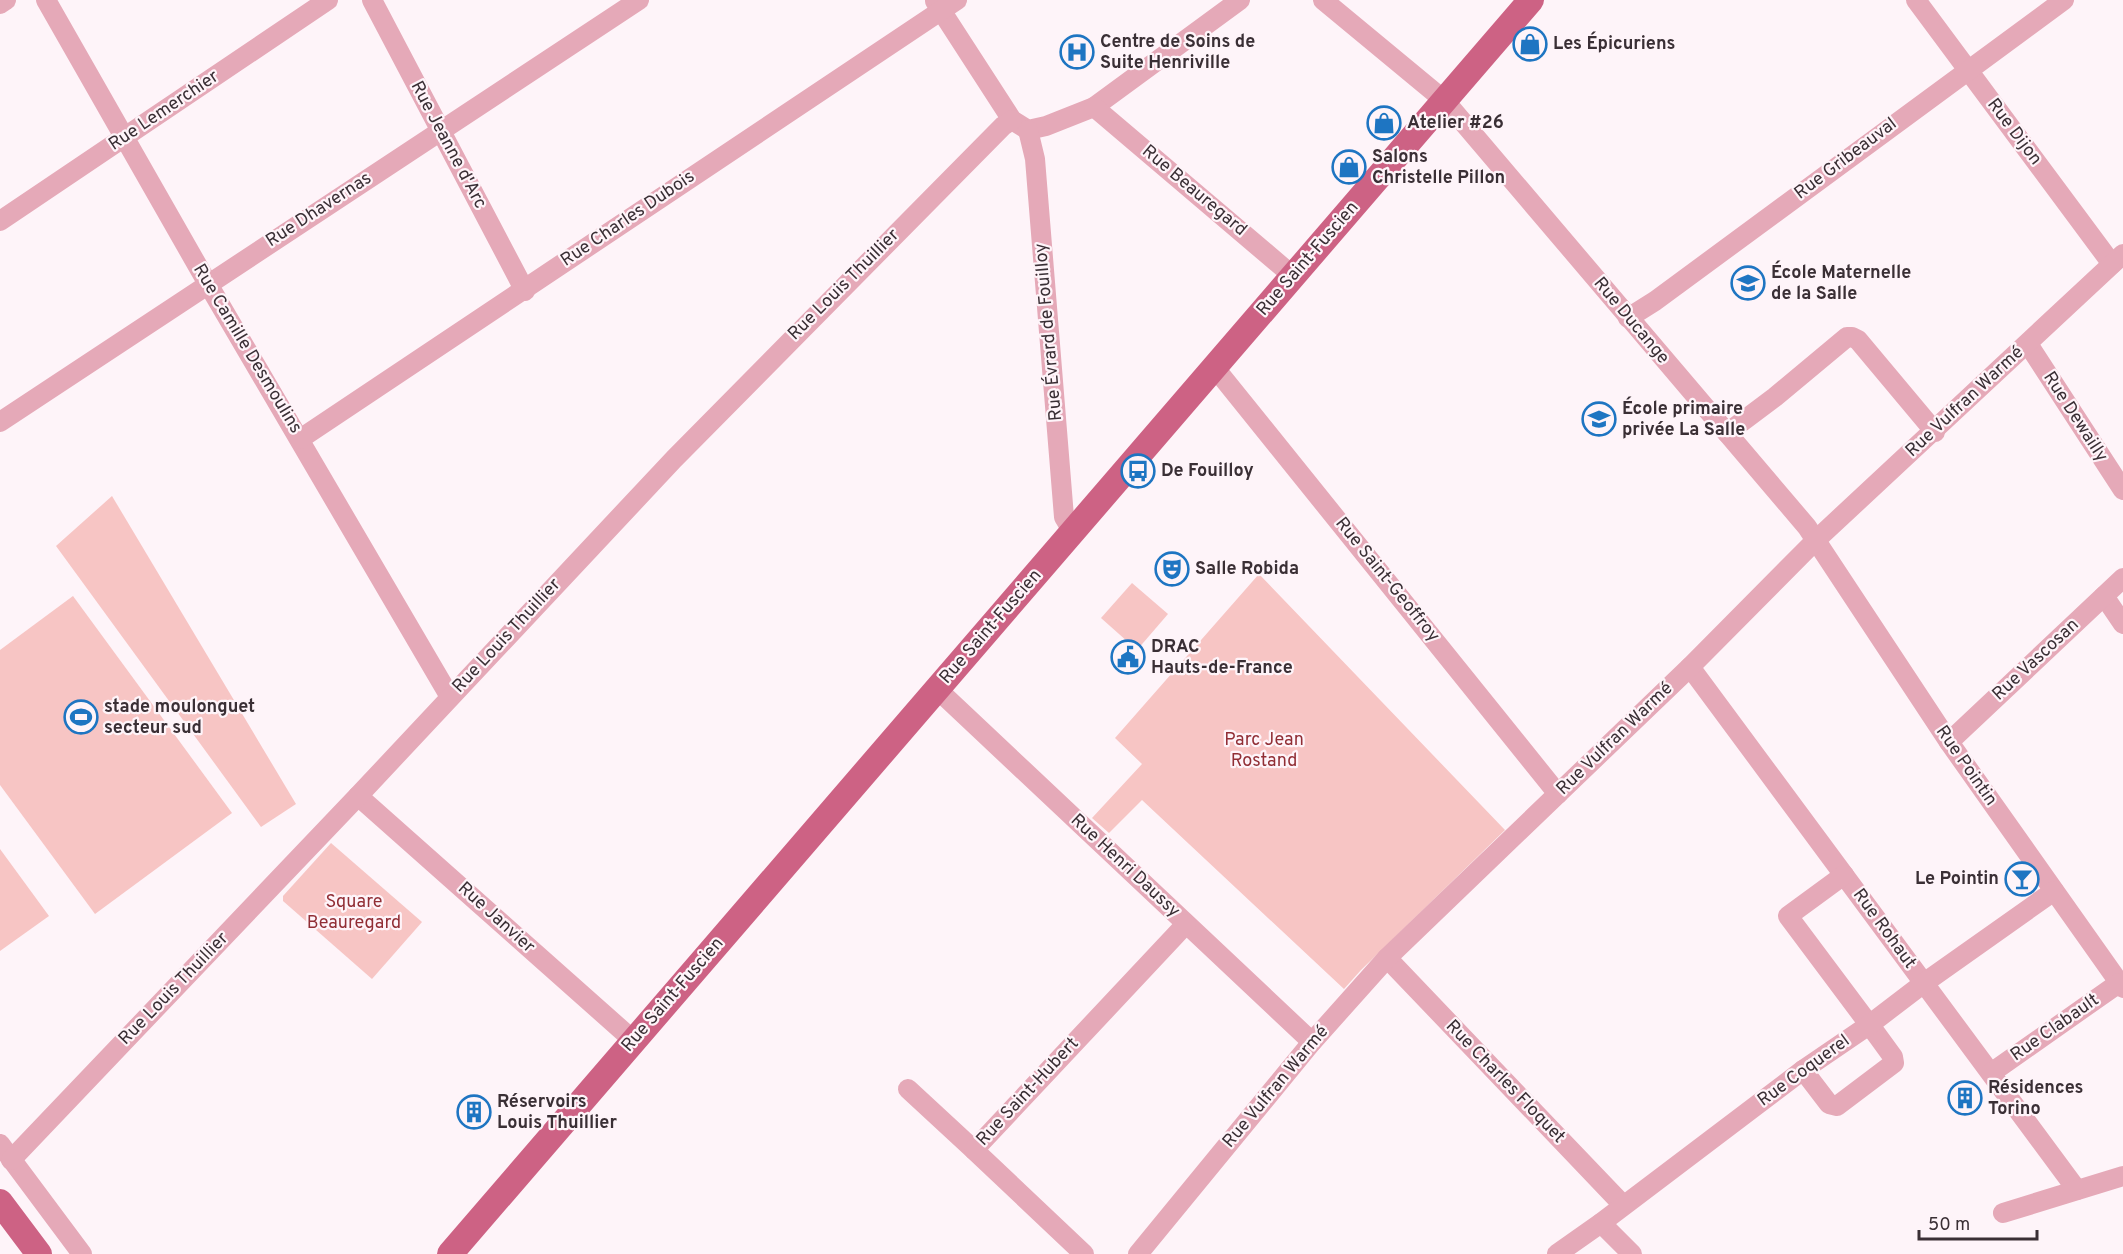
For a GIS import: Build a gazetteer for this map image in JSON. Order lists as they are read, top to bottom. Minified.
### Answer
{"streets":{"main road":["Rue Saint-Fuscien"],"street":["Rue Lemerchier","Rue Dijon","Rue Jeanne d'Arc","Rue Gribeauval","Rue Beauregard","Rue Dhavernas","Rue Charles Dubois","Rue Louis Thuillier","Rue Ducange","Rue Évrard de Fouilloy","Rue Camille Desmoulins","Rue Vulfran Warmé","Rue Dewailly","Rue Saint-Geoffroy","Rue Vascosan","Rue Pointin","Rue Henri Daussy","Rue Janvier","Rue Rohaut","Rue Clabault","Rue Coquerel","Rue Charles Floquet","Rue Saint-Hubert"]},"crossings":[["Rue Lemerchier","Rue Camille Desmoulins"],["Rue Dijon","Rue Gribeauval"],["Rue Dijon","Rue Vulfran Warmé"],["Rue Jeanne d'Arc","Rue Dhavernas"],["Rue Jeanne d'Arc","Rue Charles Dubois"],["Rue Gribeauval","Rue Ducange"],["Rue Beauregard","Rue Saint-Fuscien"],["Rue Dhavernas","Rue Camille Desmoulins"],["Rue Charles Dubois","Rue Évrard de Fouilloy"],["Rue Charles Dubois","Rue Camille Desmoulins"],["Rue Saint-Fuscien","Rue Ducange"],["Rue Saint-Fuscien","Rue Évrard de Fouilloy"],["Rue Saint-Fuscien","Rue Saint-Geoffroy"],["Rue Saint-Fuscien","Rue Henri Daussy"],["Rue Saint-Fuscien","Rue Janvier"],["Rue Louis Thuillier","Rue Évrard de Fouilloy"],["Rue Louis Thuillier","Rue Camille Desmoulins"],["Rue Louis Thuillier","Rue Janvier"],["Rue Ducange","Rue Vulfran Warmé"],["Rue Ducange","Rue Pointin"],["Rue Vulfran Warmé","Rue Dewailly"],["Rue Vulfran Warmé","Rue Saint-Geoffroy"],["Rue Vulfran Warmé","Rue Pointin"],["Rue Vulfran Warmé","Rue Henri Daussy"],["Rue Vulfran Warmé","Rue Rohaut"],["Rue Vulfran Warmé","Rue Charles Floquet"],["Rue Vascosan","Rue Pointin"],["Rue Pointin","Rue Clabault"],["Rue Pointin","Rue Coquerel"],["Rue Henri Daussy","Rue Saint-Hubert"],["Rue Rohaut","Rue Clabault"],["Rue Rohaut","Rue Coquerel"],["Rue Coquerel","Rue Charles Floquet"]],"parks":["Parc Jean Rostand","Square Beauregard"],"places":{"shop":["Les Épicuriens","Atelier #26","Salons Christelle Pillon"],"hospital":["Centre de Soins de Suite Henriville"],"school or university":["École Maternelle de la Salle","École primaire privée La Salle"],"bus stop":["De Fouilloy"],"theatre":["Salle Robida"],"public building":["DRAC Hauts-de-France"],"sports":["stade moulonguet secteur sud"],"bar":["Le Pointin"],"building":["Résidences Torino","Réservoirs Louis Thuillier"]},"scale_bar":"50 m"}
